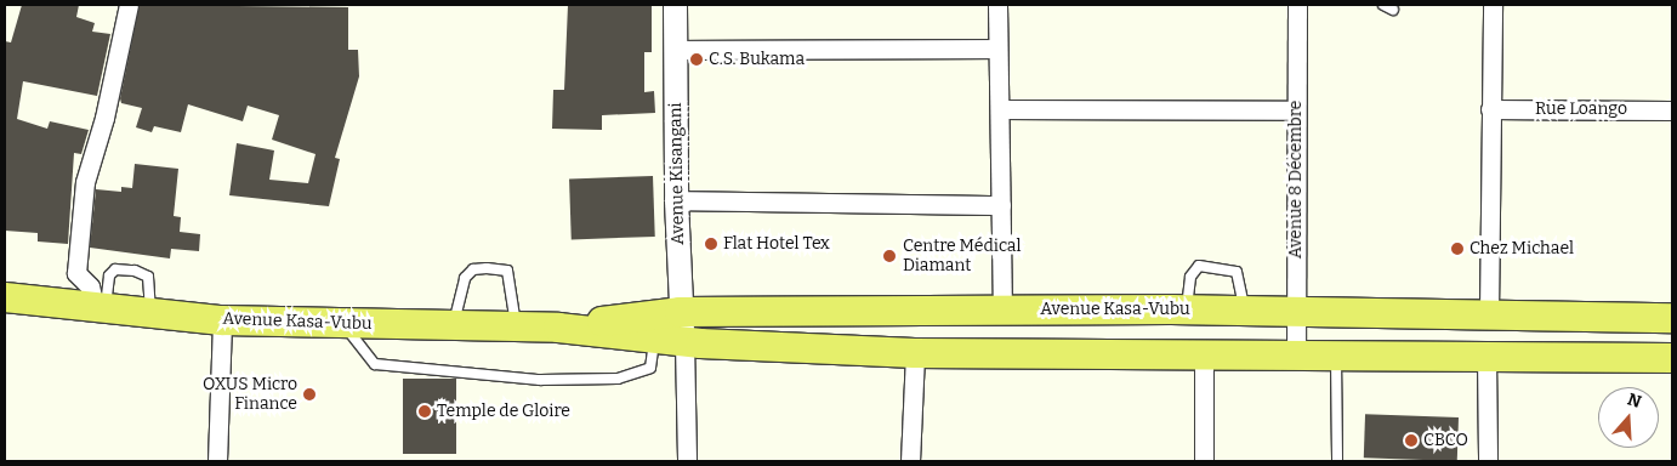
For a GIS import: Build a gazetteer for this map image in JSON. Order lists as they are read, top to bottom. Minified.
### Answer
{"streets":{"main road":["Avenue Kasa-Vubu"],"street":["Rue Loango","Avenue Kisangani","Avenue 8 Décembre"]},"crossings":[["Avenue Kisangani","Avenue Kasa-Vubu"],["Avenue 8 Décembre","Avenue Kasa-Vubu"]],"places":["C.S. Bukama","Flat Hotel Tex","Chez Michael","Centre Médical Diamant","OXUS Micro Finance","Temple de Gloire","CBCO"],"north":"top"}
